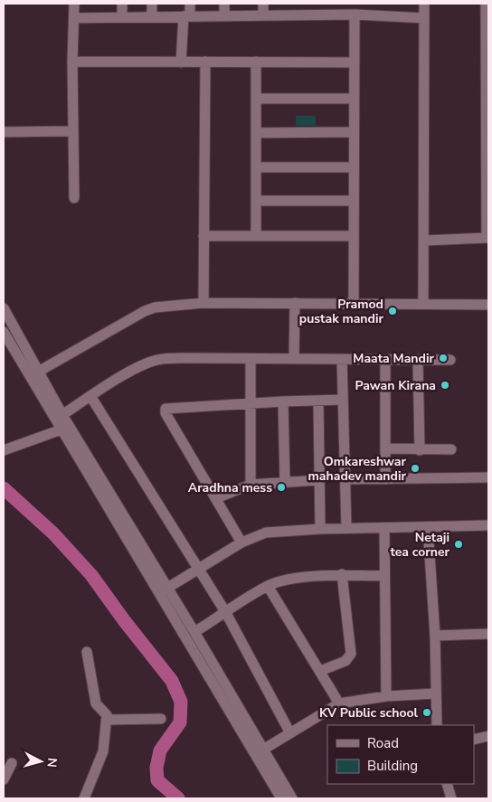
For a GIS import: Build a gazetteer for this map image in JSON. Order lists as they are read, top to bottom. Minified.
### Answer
{"places":["Pramod pustak mandir","Maata Mandir","Pawan Kirana","Omkareshwar mahadev mandir","Aradhna mess","Netaji tea corner","KV Public school"],"legend":["Road","Building"],"north":"right"}
